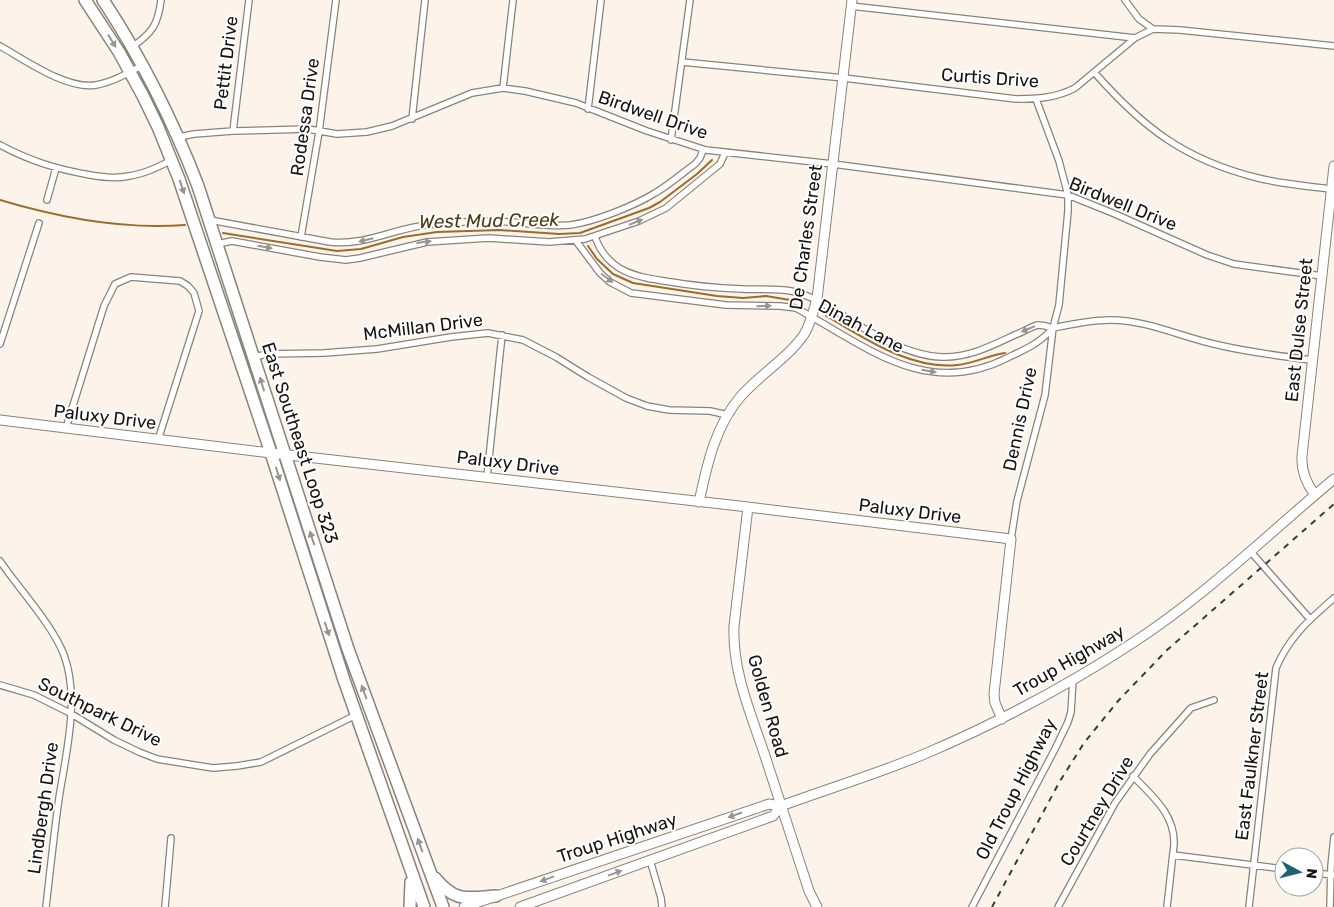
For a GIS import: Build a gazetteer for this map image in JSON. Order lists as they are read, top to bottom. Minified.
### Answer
{"streets":{"highway":["East Southeast Loop 323"],"street":["Pettit Drive","Curtis Drive","Birdwell Drive","Rodessa Drive","De Charles Street","Dinah Lane","McMillan Drive","East Dulse Street","Paluxy Drive","Dennis Drive","Troup Highway","Golden Road","Southpark Drive","East Faulkner Street","Old Troup Highway","Lindbergh Drive","Courtney Drive"]},"crossings":[["Pettit Drive","Birdwell Drive"],["Curtis Drive","De Charles Street"],["Curtis Drive","Dennis Drive"],["Birdwell Drive","Rodessa Drive"],["Birdwell Drive","De Charles Street"],["Birdwell Drive","East Dulse Street"],["Birdwell Drive","Dennis Drive"],["Birdwell Drive","East Southeast Loop 323"],["De Charles Street","Dinah Lane"],["De Charles Street","McMillan Drive"],["De Charles Street","Paluxy Drive"],["Dinah Lane","East Dulse Street"],["Dinah Lane","Dennis Drive"],["McMillan Drive","East Southeast Loop 323"],["East Dulse Street","Troup Highway"],["Paluxy Drive","Dennis Drive"],["Paluxy Drive","East Southeast Loop 323"],["Paluxy Drive","Golden Road"],["Dennis Drive","Troup Highway"],["East Southeast Loop 323","Southpark Drive"],["Troup Highway","Golden Road"],["Troup Highway","Old Troup Highway"],["Southpark Drive","Lindbergh Drive"]],"water":["West Mud Creek"],"north":"right"}
